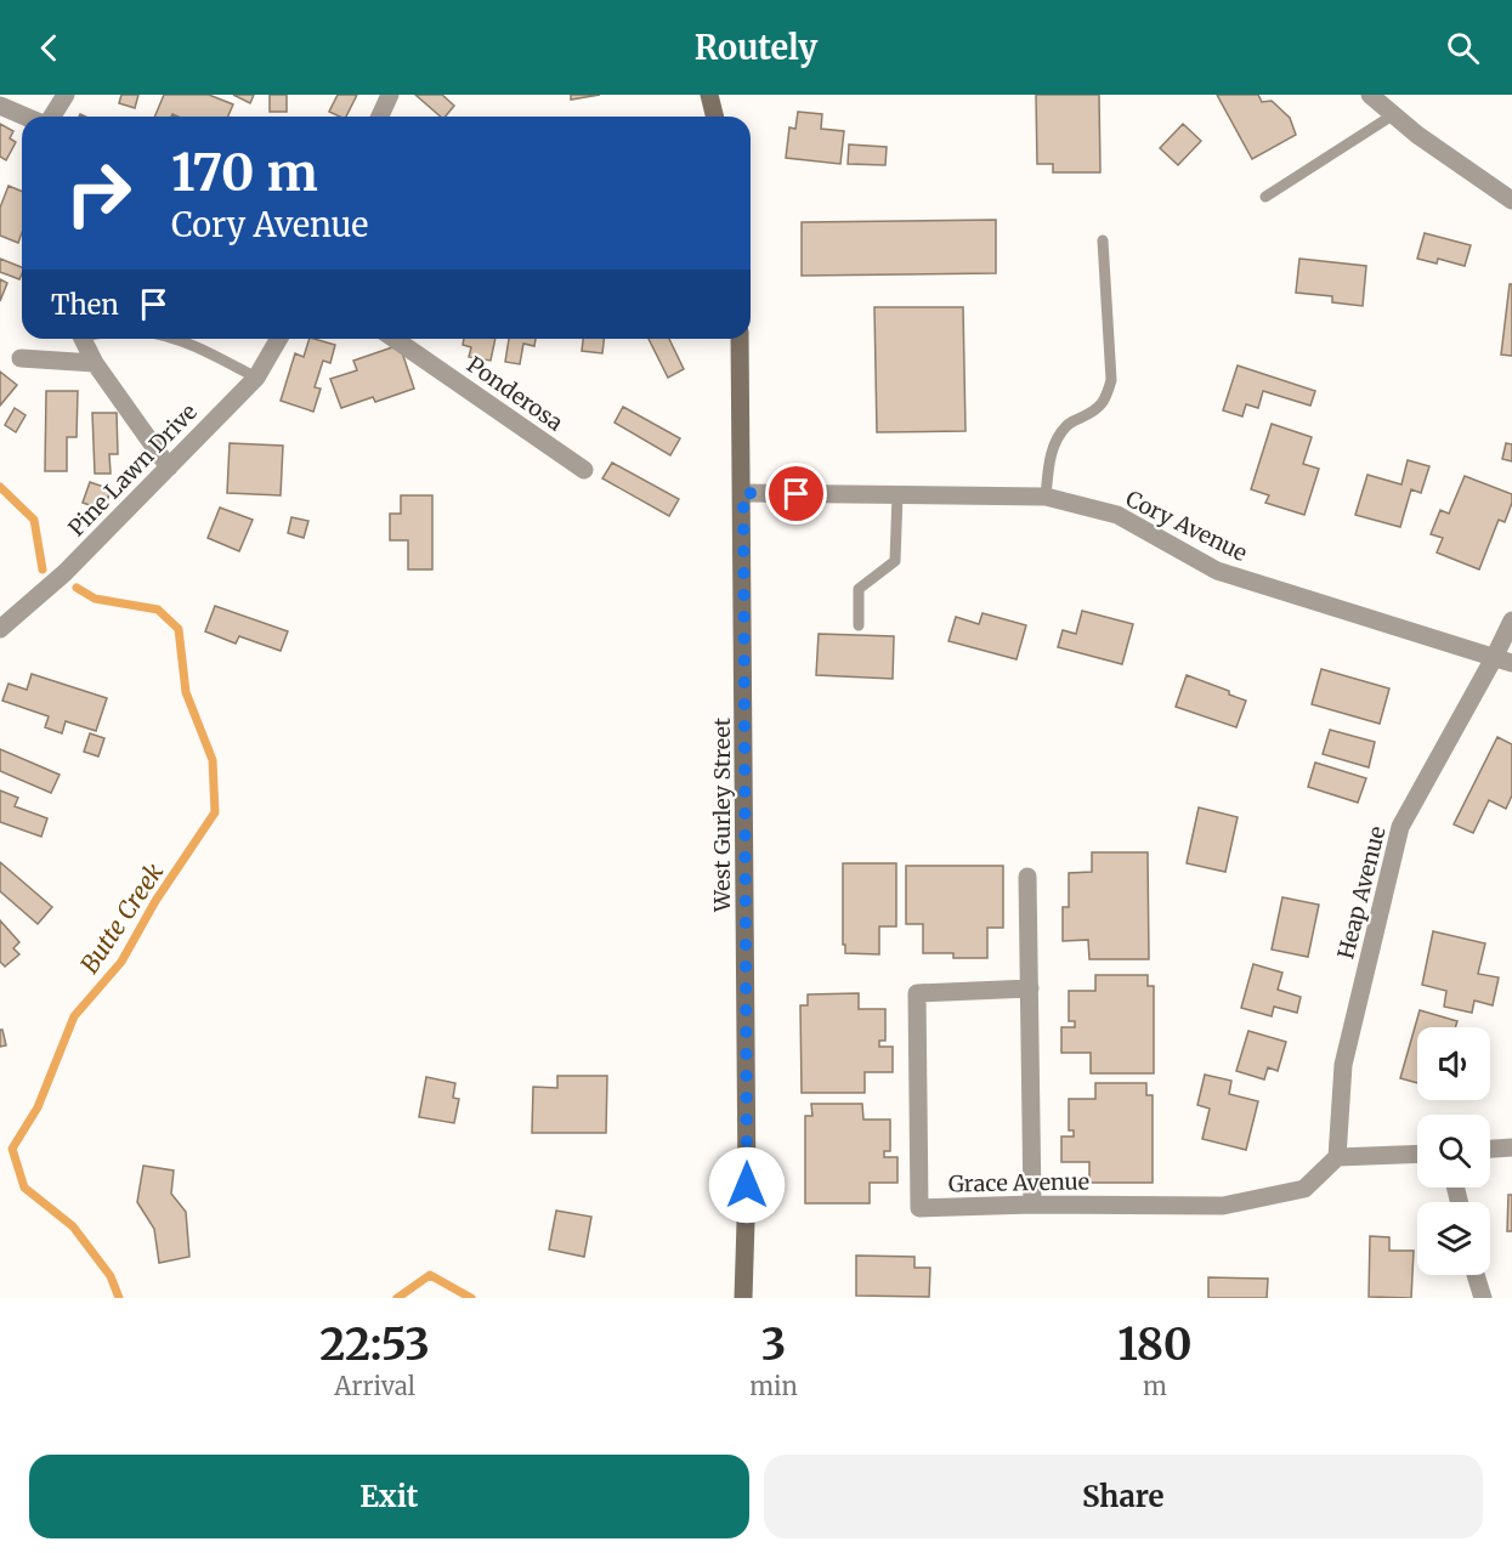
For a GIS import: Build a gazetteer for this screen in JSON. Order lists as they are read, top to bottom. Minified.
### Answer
{"streets":{"main road":["West Gurley Street"],"street":["Ponderosa","Pine Lawn Drive","Cory Avenue","Heap Avenue","Grace Avenue"]},"crossings":[["Cory Avenue","West Gurley Street"],["Cory Avenue","Heap Avenue"],["Heap Avenue","Grace Avenue"]],"water":["Butte Creek"],"page":{"header":"Routely","turn":["170 m","Cory Avenue"],"then":"Then","eta":["22:53","Arrival","3","min","180","m"],"buttons":["Exit","Share"]}}
